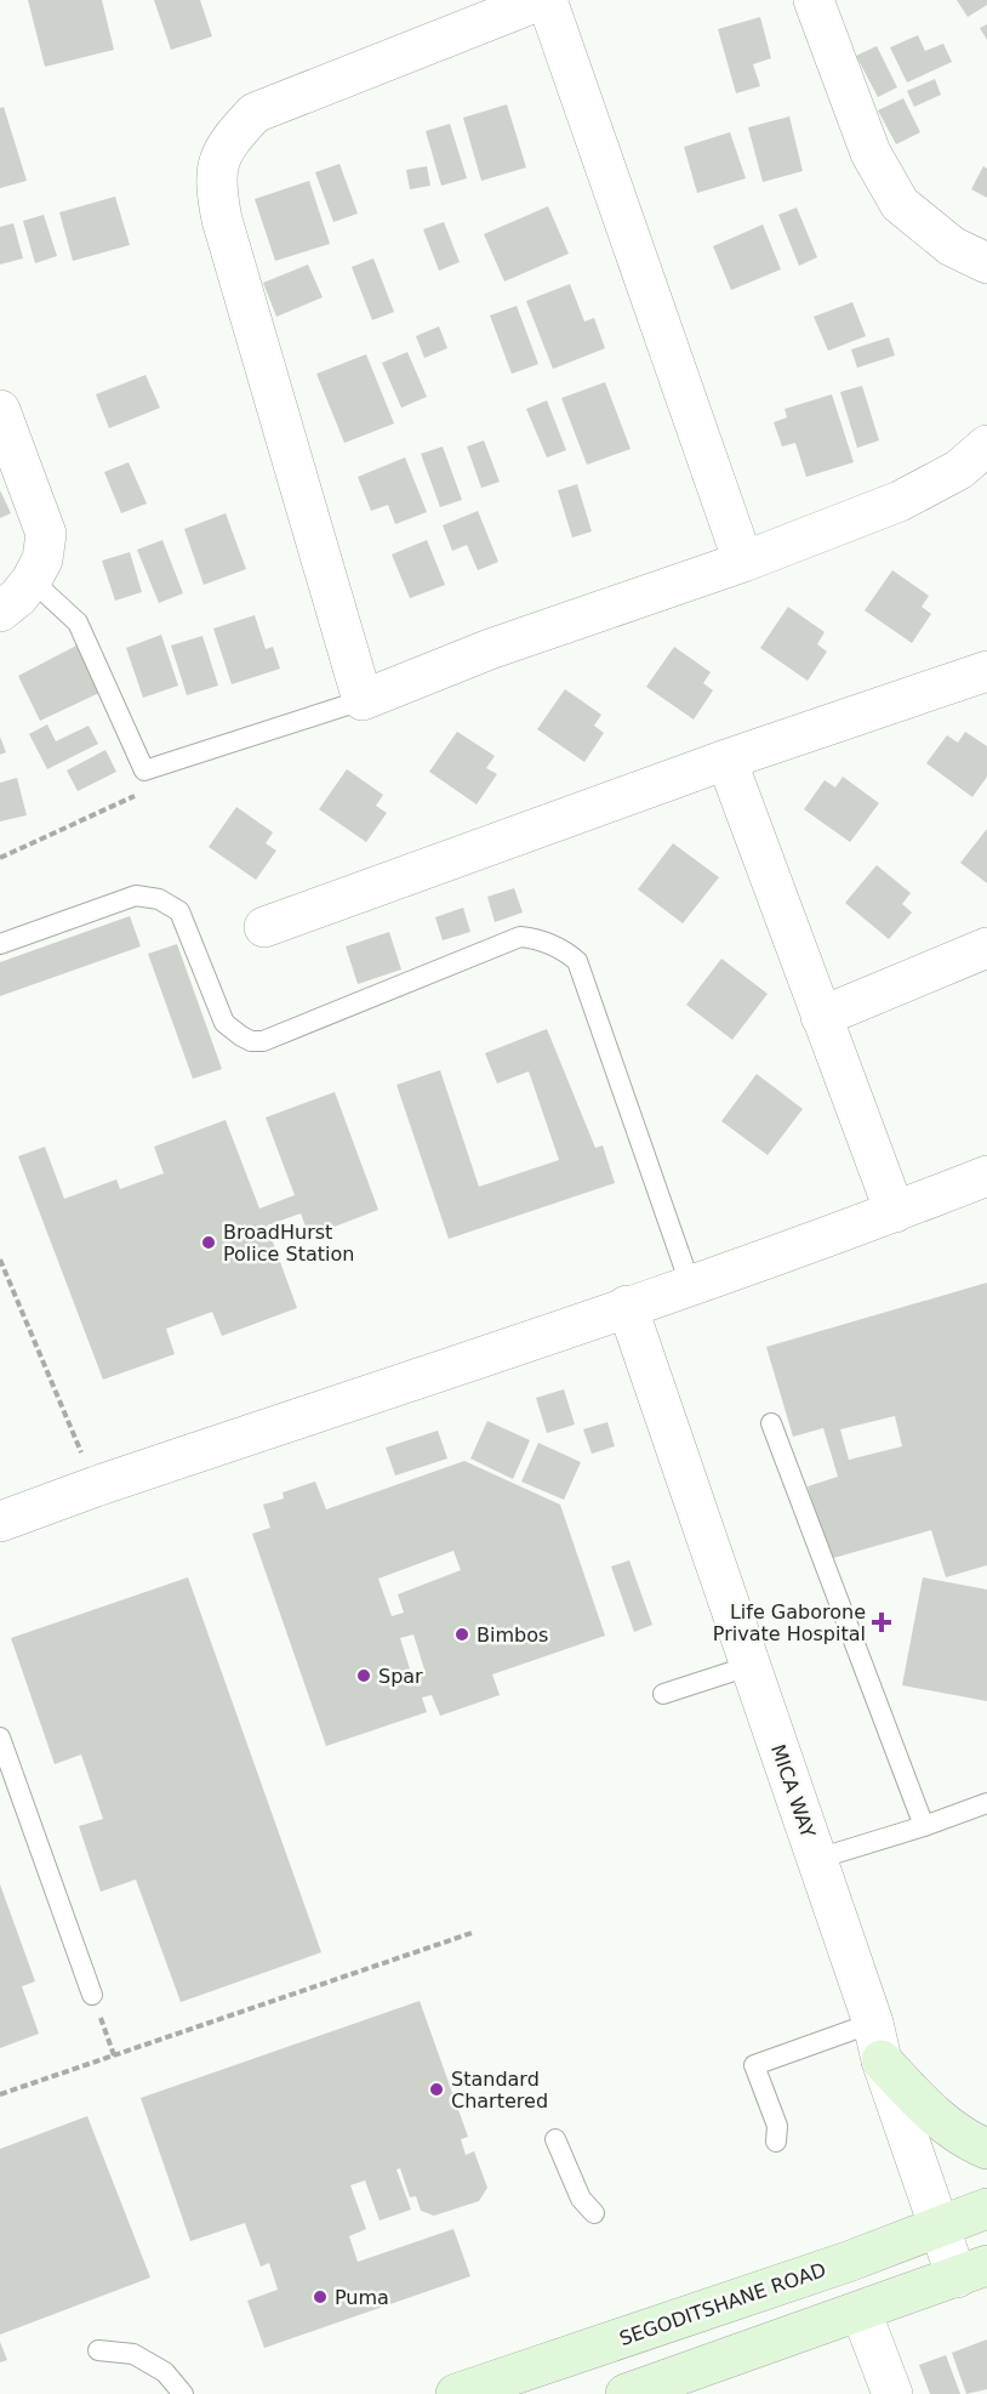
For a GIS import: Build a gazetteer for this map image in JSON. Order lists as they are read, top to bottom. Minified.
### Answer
{"streets":{"main road":["SEGODITSHANE ROAD"],"street":["MICA WAY"]},"crossings":[["MICA WAY","SEGODITSHANE ROAD"]],"places":{"other":["BroadHurst Police Station","Bimbos","Spar","Standard Chartered","Puma"],"health":["Life Gaborone Private Hospital"]}}
